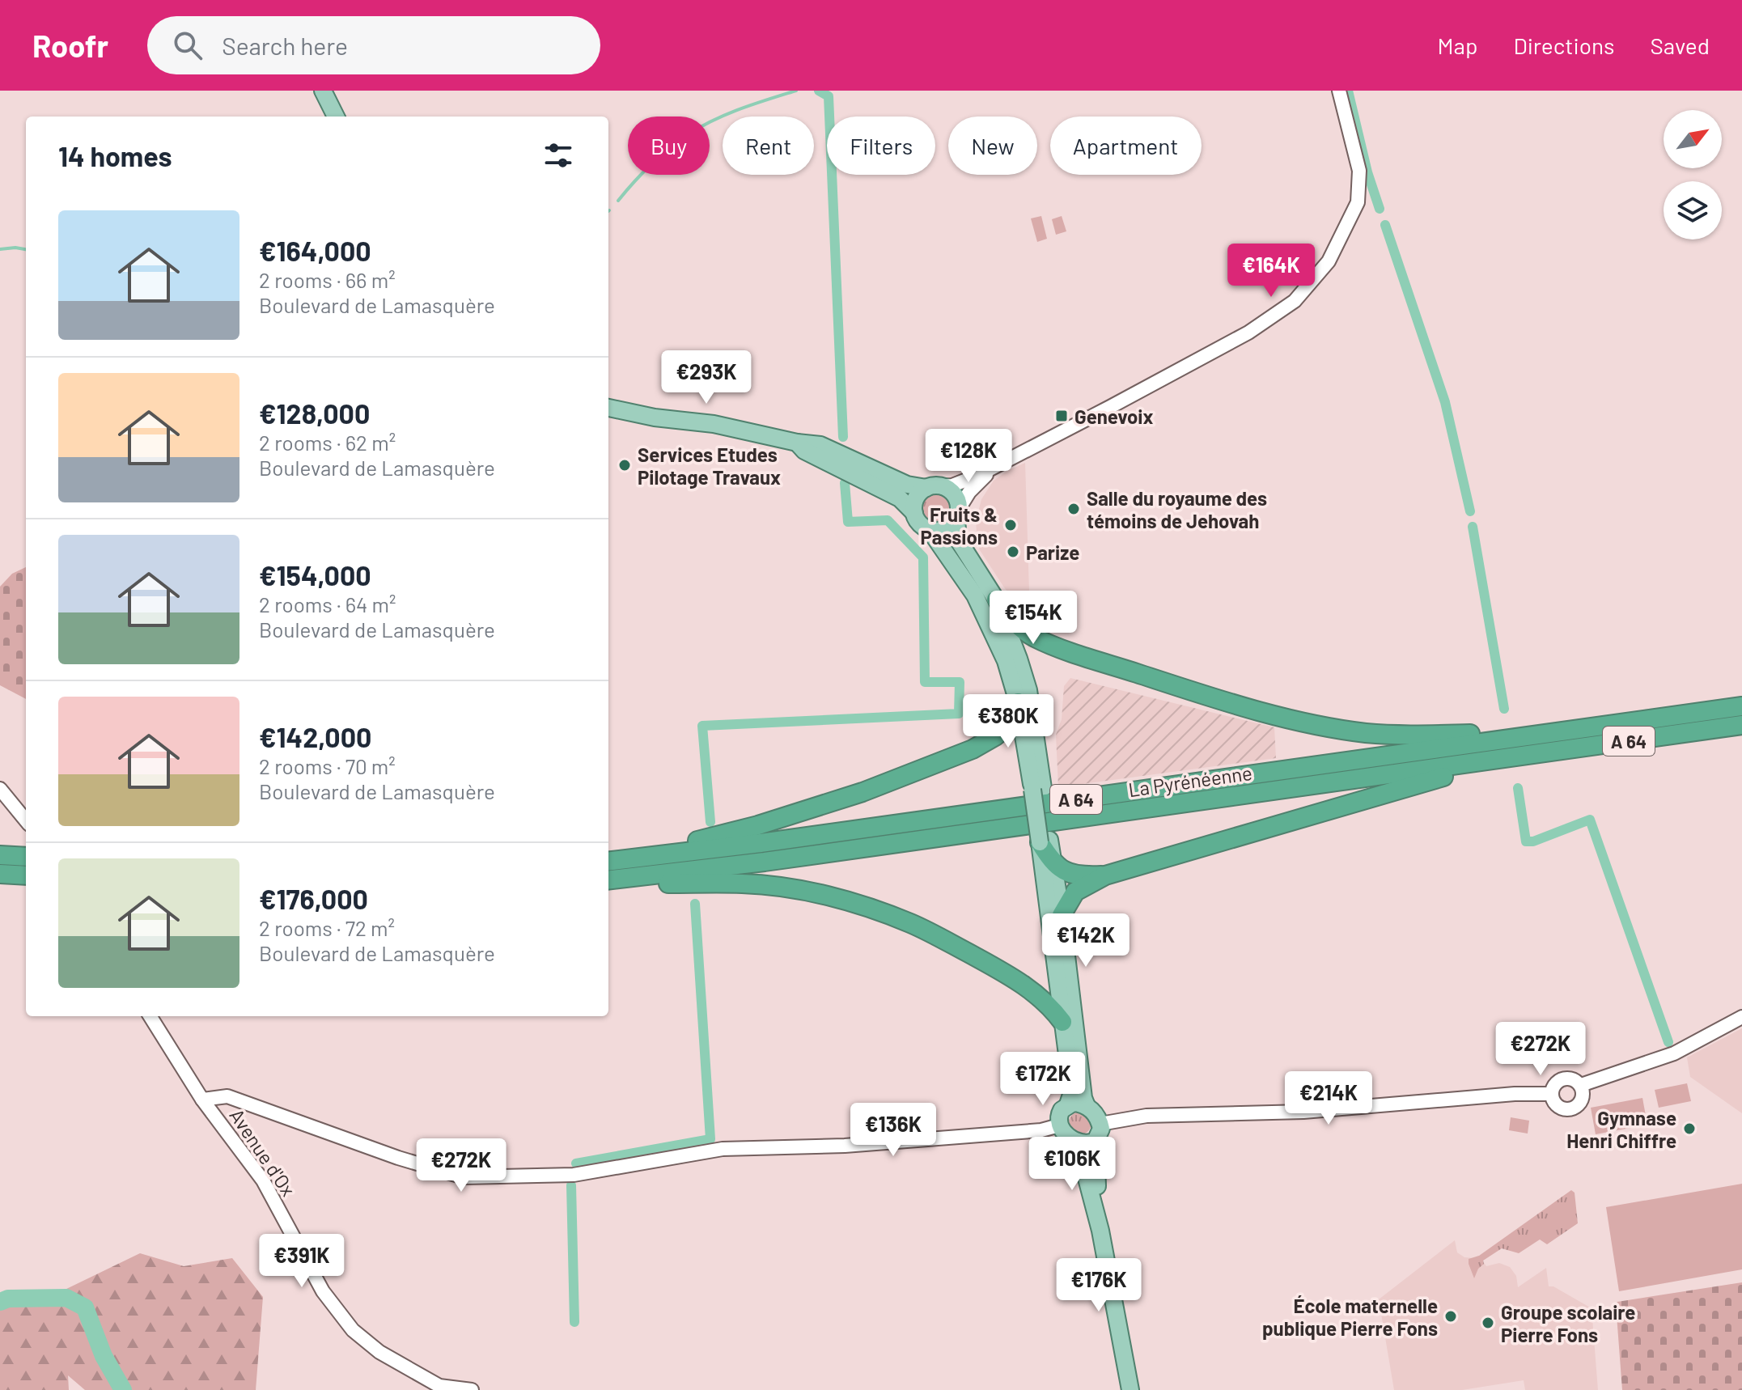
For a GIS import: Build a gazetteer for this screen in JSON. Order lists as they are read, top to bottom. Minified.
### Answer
{"streets":{"highway":["A 64","La Pyrénéenne"],"street":["Avenue d'Ox"]},"places":{"transit":["Genevoix"],"other":["Services Etudes Pilotage Travaux","Salle du royaume des témoins de Jehovah","Fruits & Passions","Parize","Gymnase Henri Chiffre","École maternelle publique Pierre Fons","Groupe scolaire Pierre Fons"]},"north":"top right","page":{"header":"Roofr","search":"Search here","nav":["Map","Directions","Saved"],"chip":["Buy","Rent","Filters","New","Apartment"],"heading":"14 homes","list":[{"name":"€164,000","note":"2 rooms · 66 m² · Boulevard de Lamasquère"},{"name":"€128,000","note":"2 rooms · 62 m² · Boulevard de Lamasquère"},{"name":"€154,000","note":"2 rooms · 64 m² · Boulevard de Lamasquère"},{"name":"€142,000","note":"2 rooms · 70 m² · Boulevard de Lamasquère"},{"name":"€176,000","note":"2 rooms · 72 m² · Boulevard de Lamasquère"}],"price":["€164K","€293K","€128K","€154K","€380K","€142K","€272K","€172K","€214K","€136K","€106K","€272K","€391K","€176K"]}}
